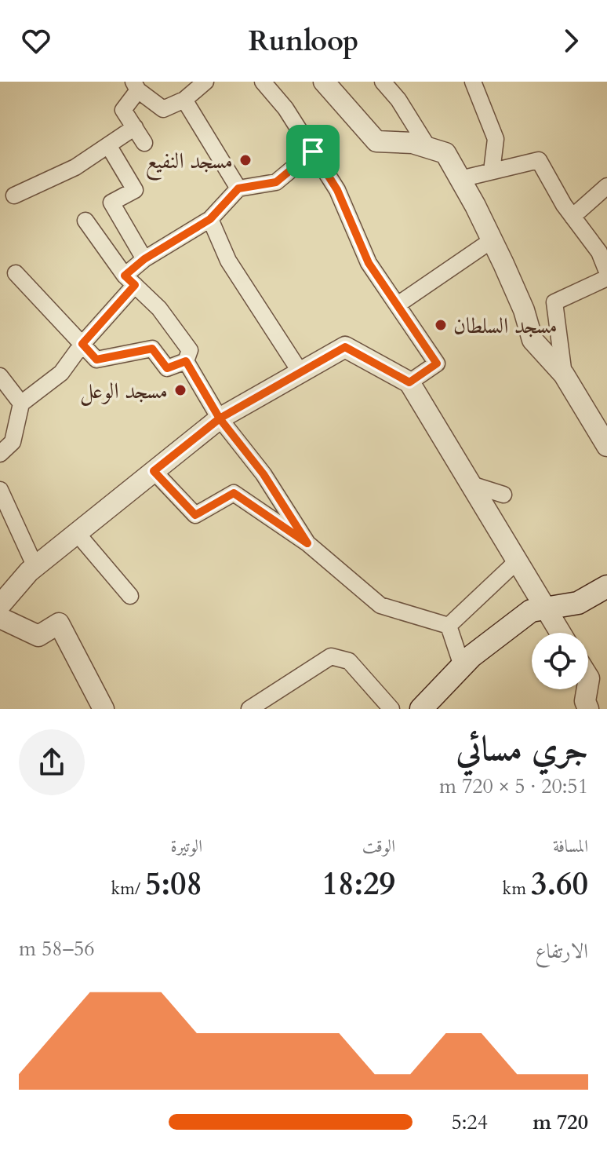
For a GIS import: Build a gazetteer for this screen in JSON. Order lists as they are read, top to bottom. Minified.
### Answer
{"places":["مسجد النفيع","مسجد السلطان","مسجد الوعل"],"page":{"header":"Runloop","heading":["جري مسائي","20:51 · 5 × 720 m"],"stats":[["المسافة","3.60 km"],["الوقت","18:29"],["الوتيرة","5:08 /km"]],"chart":["الارتفاع","56–58 m"],"list":[{"name":"720 m","note":"5:24"}]}}
